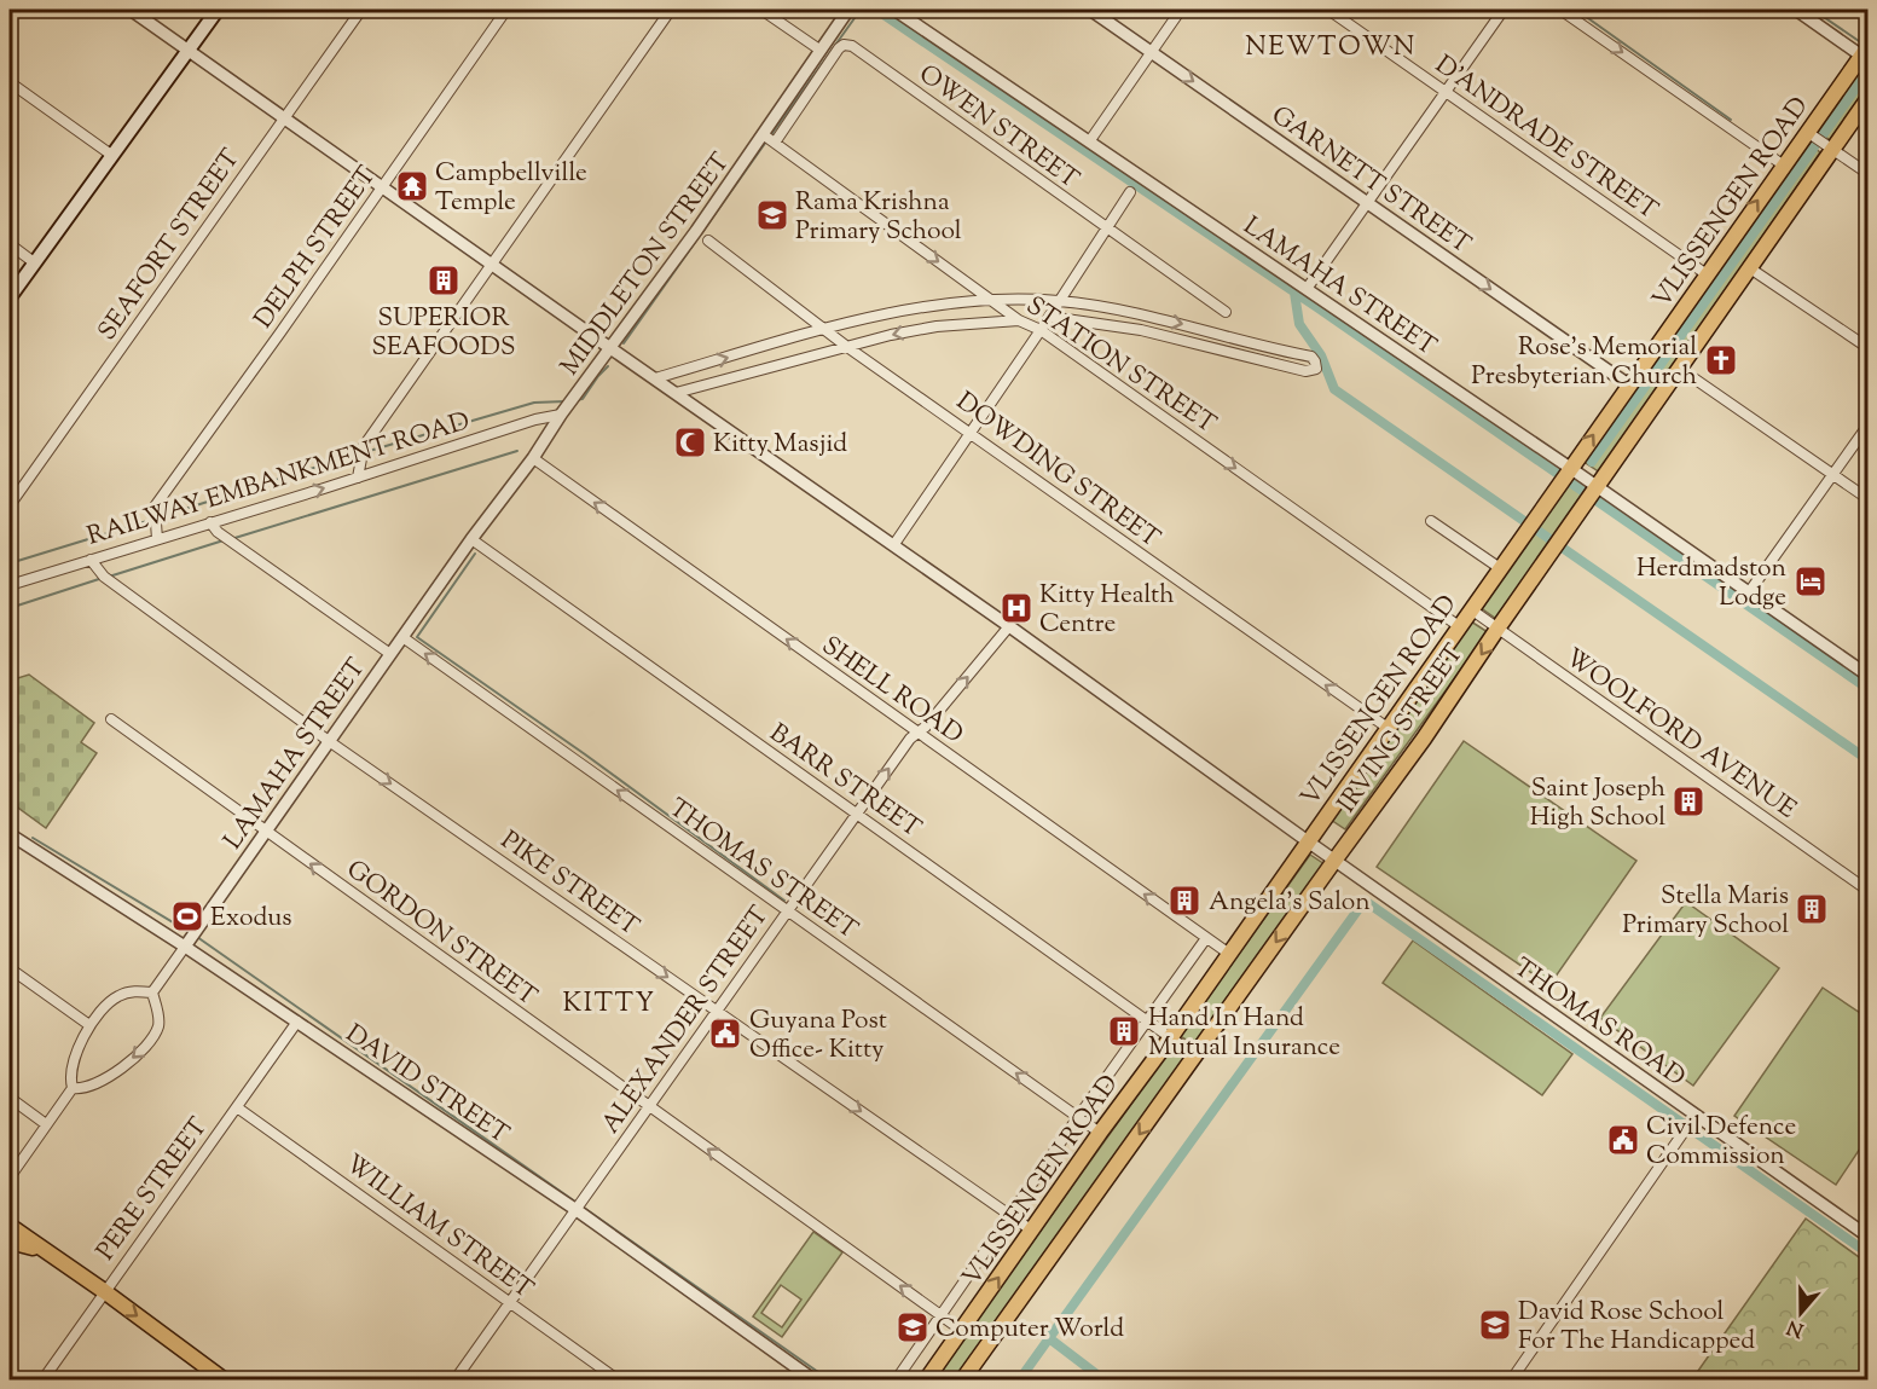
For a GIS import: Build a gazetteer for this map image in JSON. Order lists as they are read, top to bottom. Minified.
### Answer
{"streets":{"main road":["VLISSENGEN ROAD","IRVING STREET"],"street":["OWEN STREET","D'ANDRADE STREET","GARNETT STREET","SEAFORT STREET","DELPH STREET","MIDDLETON STREET","LAMAHA STREET","STATION STREET","DOWDING STREET","RAILWAY EMBANKMENT ROAD","SHELL ROAD","WOOLFORD AVENUE","BARR STREET","THOMAS STREET","PIKE STREET","GORDON STREET","ALEXANDER STREET","THOMAS ROAD","DAVID STREET","PERE STREET","WILLIAM STREET"]},"crossings":[["OWEN STREET","STATION STREET"],["D'ANDRADE STREET","VLISSENGEN ROAD"],["GARNETT STREET","VLISSENGEN ROAD"],["VLISSENGEN ROAD","LAMAHA STREET"],["VLISSENGEN ROAD","STATION STREET"],["VLISSENGEN ROAD","DOWDING STREET"],["VLISSENGEN ROAD","SHELL ROAD"],["VLISSENGEN ROAD","WOOLFORD AVENUE"],["VLISSENGEN ROAD","BARR STREET"],["VLISSENGEN ROAD","THOMAS STREET"],["VLISSENGEN ROAD","PIKE STREET"],["VLISSENGEN ROAD","GORDON STREET"],["VLISSENGEN ROAD","THOMAS ROAD"],["SEAFORT STREET","THOMAS ROAD"],["DELPH STREET","RAILWAY EMBANKMENT ROAD"],["DELPH STREET","THOMAS ROAD"],["MIDDLETON STREET","LAMAHA STREET"],["MIDDLETON STREET","STATION STREET"],["MIDDLETON STREET","RAILWAY EMBANKMENT ROAD"],["MIDDLETON STREET","SHELL ROAD"],["MIDDLETON STREET","BARR STREET"],["MIDDLETON STREET","THOMAS ROAD"],["LAMAHA STREET","IRVING STREET"],["LAMAHA STREET","BARR STREET"],["LAMAHA STREET","THOMAS STREET"],["LAMAHA STREET","PIKE STREET"],["LAMAHA STREET","GORDON STREET"],["LAMAHA STREET","DAVID STREET"],["RAILWAY EMBANKMENT ROAD","PIKE STREET"],["SHELL ROAD","ALEXANDER STREET"],["IRVING STREET","WOOLFORD AVENUE"],["IRVING STREET","BARR STREET"],["IRVING STREET","THOMAS ROAD"],["BARR STREET","ALEXANDER STREET"],["THOMAS STREET","ALEXANDER STREET"],["PIKE STREET","ALEXANDER STREET"],["GORDON STREET","ALEXANDER STREET"],["ALEXANDER STREET","THOMAS ROAD"],["ALEXANDER STREET","DAVID STREET"],["DAVID STREET","PERE STREET"],["PERE STREET","WILLIAM STREET"]],"one_way":["GARNETT STREET","STATION STREET","DOWDING STREET","SHELL ROAD","IRVING STREET","THOMAS STREET","PIKE STREET","GORDON STREET"],"districts":["NEWTOWN","KITTY"],"places":{"temple":["Campbellville Temple"],"school or university":["Rama Krishna Primary School","David Rose School For The Handicapped","Computer World"],"building":["SUPERIOR SEAFOODS","Saint Joseph High School","Angela's Salon","Stella Maris Primary School","Hand In Hand Mutual Insurance"],"church":["Rose's Memorial Presbyterian Church"],"mosque":["Kitty Masjid"],"hotel":["Herdmadston Lodge"],"hospital":["Kitty Health Centre"],"sports":["Exodus"],"public building":["Guyana Post Office- Kitty","Civil Defence Commission"]},"north":"bottom"}
